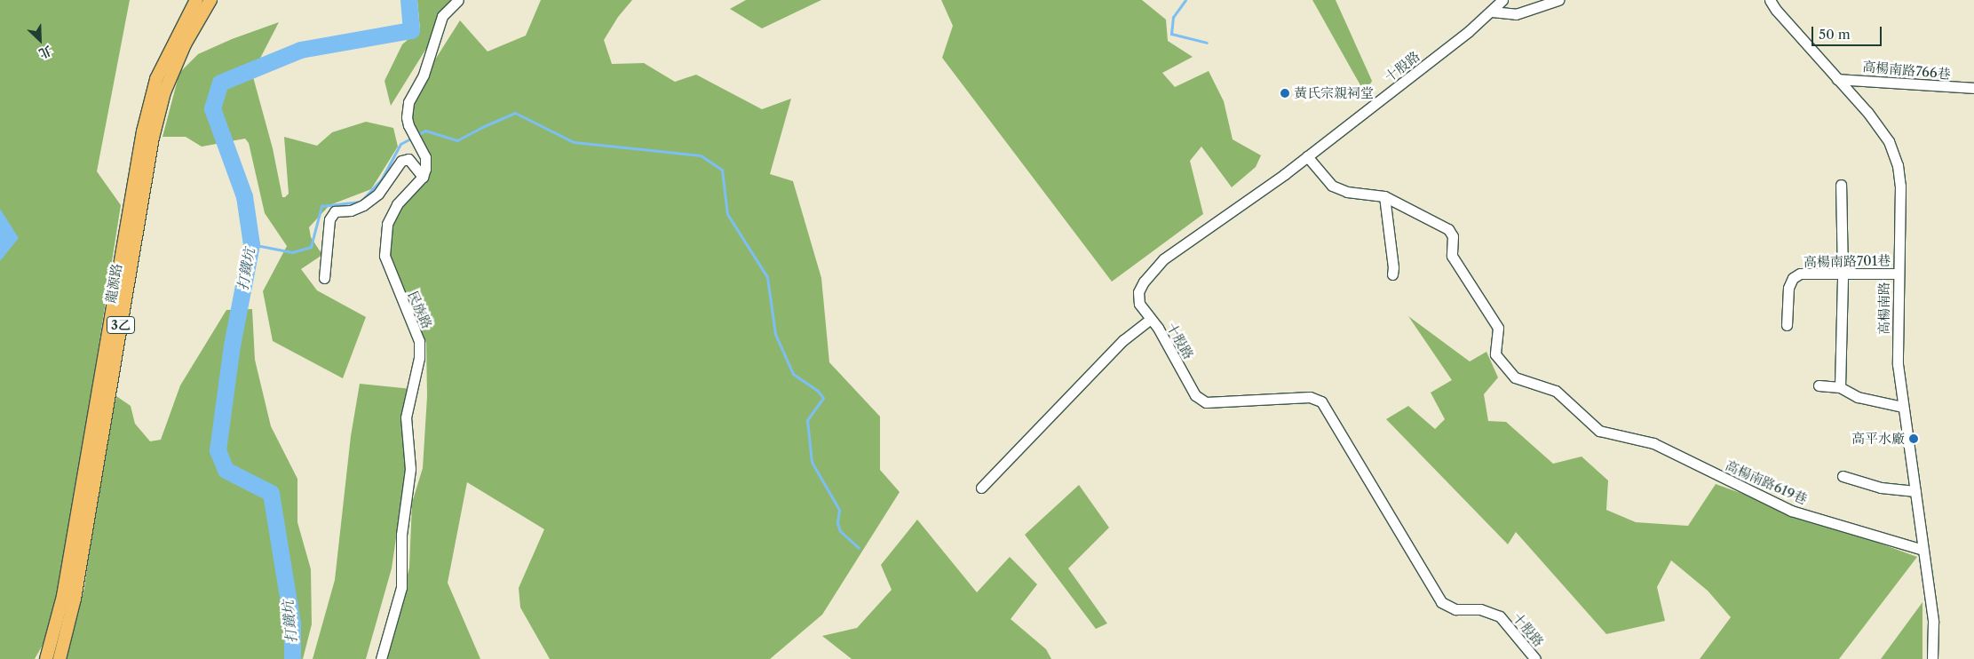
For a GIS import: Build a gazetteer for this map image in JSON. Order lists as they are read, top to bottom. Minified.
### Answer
{"streets":{"main road":["龍源路","3乙"],"street":["十股路","高楊南路766巷","高楊南路701巷","高楊南路","民族路","高楊南路619巷"]},"crossings":[["高楊南路766巷","高楊南路"],["高楊南路701巷","高楊南路"],["高楊南路","高楊南路619巷"]],"water":["打鐵坑"],"places":["黃氏宗親祠堂","高平水廠"],"scale_bar":"50 m","north":"bottom right"}
